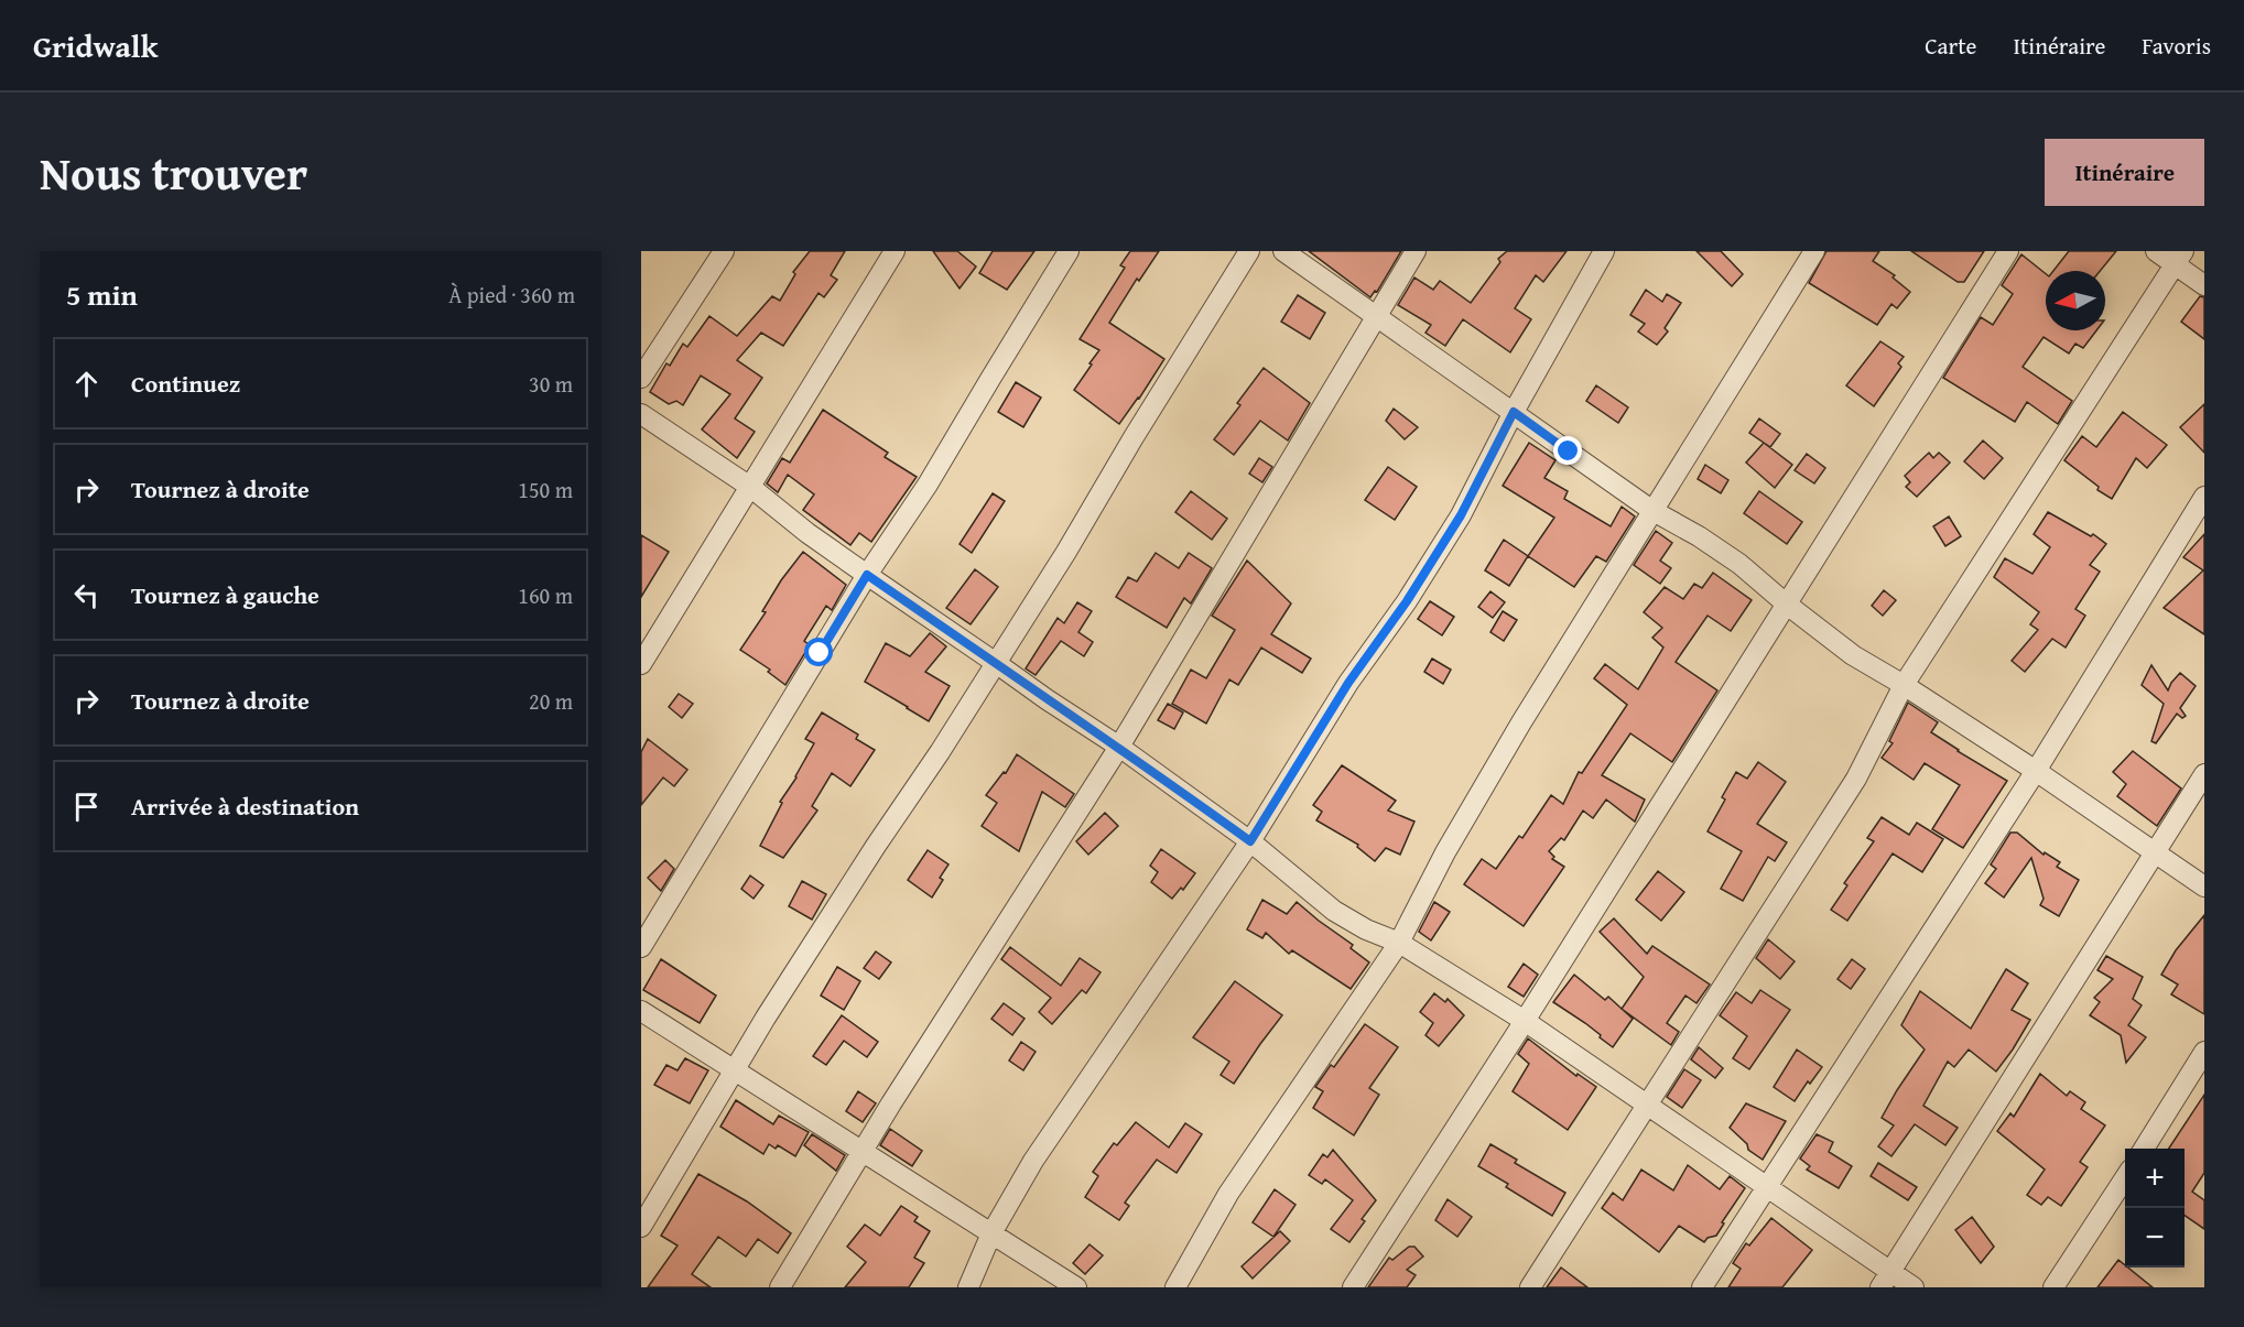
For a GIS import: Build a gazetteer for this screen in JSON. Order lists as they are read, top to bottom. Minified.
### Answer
{"north":"left","page":{"header":"Gridwalk","nav":["Carte","Itinéraire","Favoris"],"title":"Nous trouver","buttons":"Itinéraire","heading":["5 min","À pied · 360 m"],"list":[["Continuez","30 m"],["Tournez à droite","150 m"],["Tournez à gauche","160 m"],["Tournez à droite","20 m"],"Arrivée à destination"],"map_buttons":["+","−"]}}
